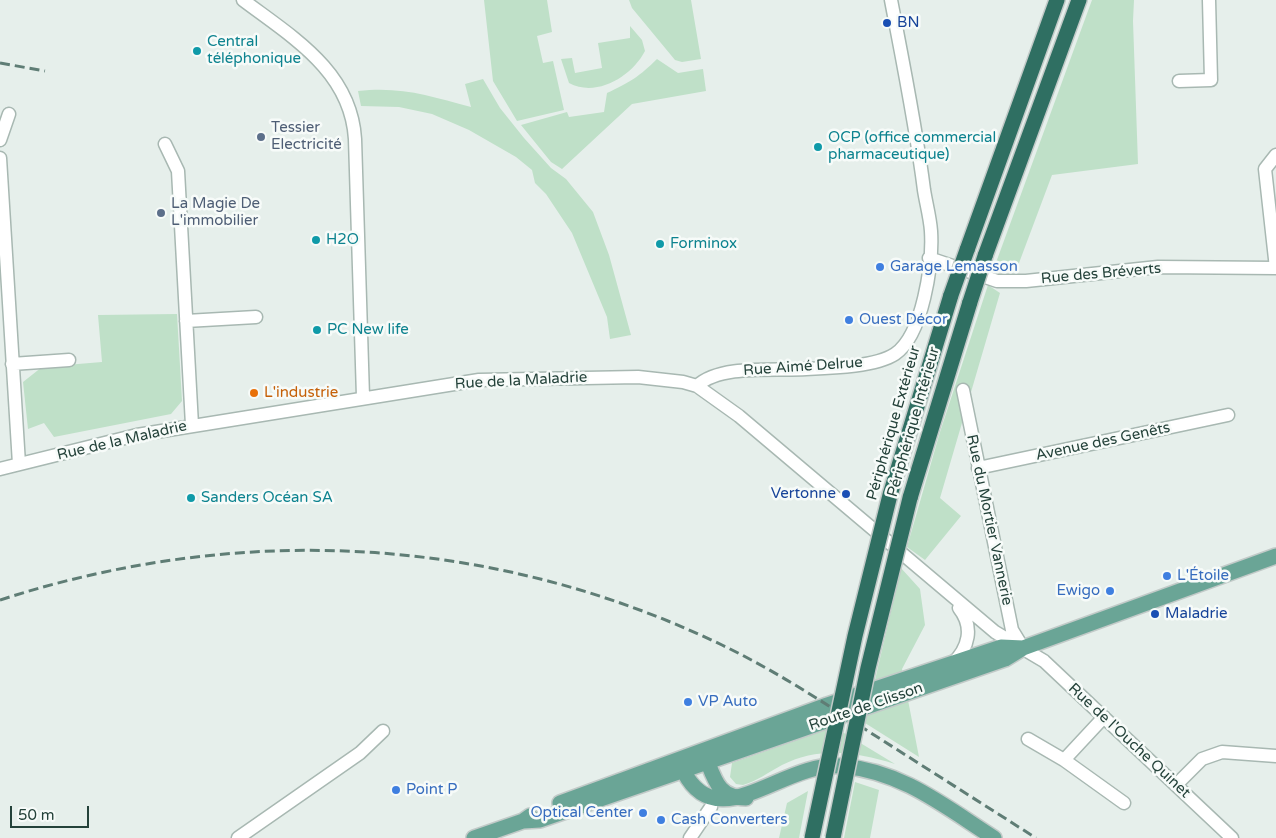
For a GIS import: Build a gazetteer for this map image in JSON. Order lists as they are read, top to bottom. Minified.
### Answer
{"streets":{"highway":["Périphérique Intérieur","Périphérique Extérieur"],"main road":["Route de Clisson"],"street":["Rue des Bréverts","Rue Aimé Delrue","Rue de la Maladrie","Avenue des Genêts","Rue du Mortier Vannerie","Rue de l'Ouche Quinet"]},"crossings":[["Rue des Bréverts","Rue Aimé Delrue"],["Rue Aimé Delrue","Rue de la Maladrie"],["Rue de la Maladrie","Rue du Mortier Vannerie"],["Rue de la Maladrie","Route de Clisson"],["Rue de la Maladrie","Rue de l'Ouche Quinet"],["Avenue des Genêts","Rue du Mortier Vannerie"],["Rue du Mortier Vannerie","Route de Clisson"],["Rue du Mortier Vannerie","Rue de l'Ouche Quinet"],["Route de Clisson","Rue de l'Ouche Quinet"]],"places":["BN","Central téléphonique","Tessier Electricité","OCP (office commercial pharmaceutique)","La Magie De L'immobilier","H2O","Forminox","Garage Lemasson","Ouest Décor","PC New life","L'industrie","Vertonne","Sanders Océan SA","L'Étoile","Ewigo","Maladrie","VP Auto","Point P","Optical Center","Cash Converters"],"scale_bar":"50 m"}
